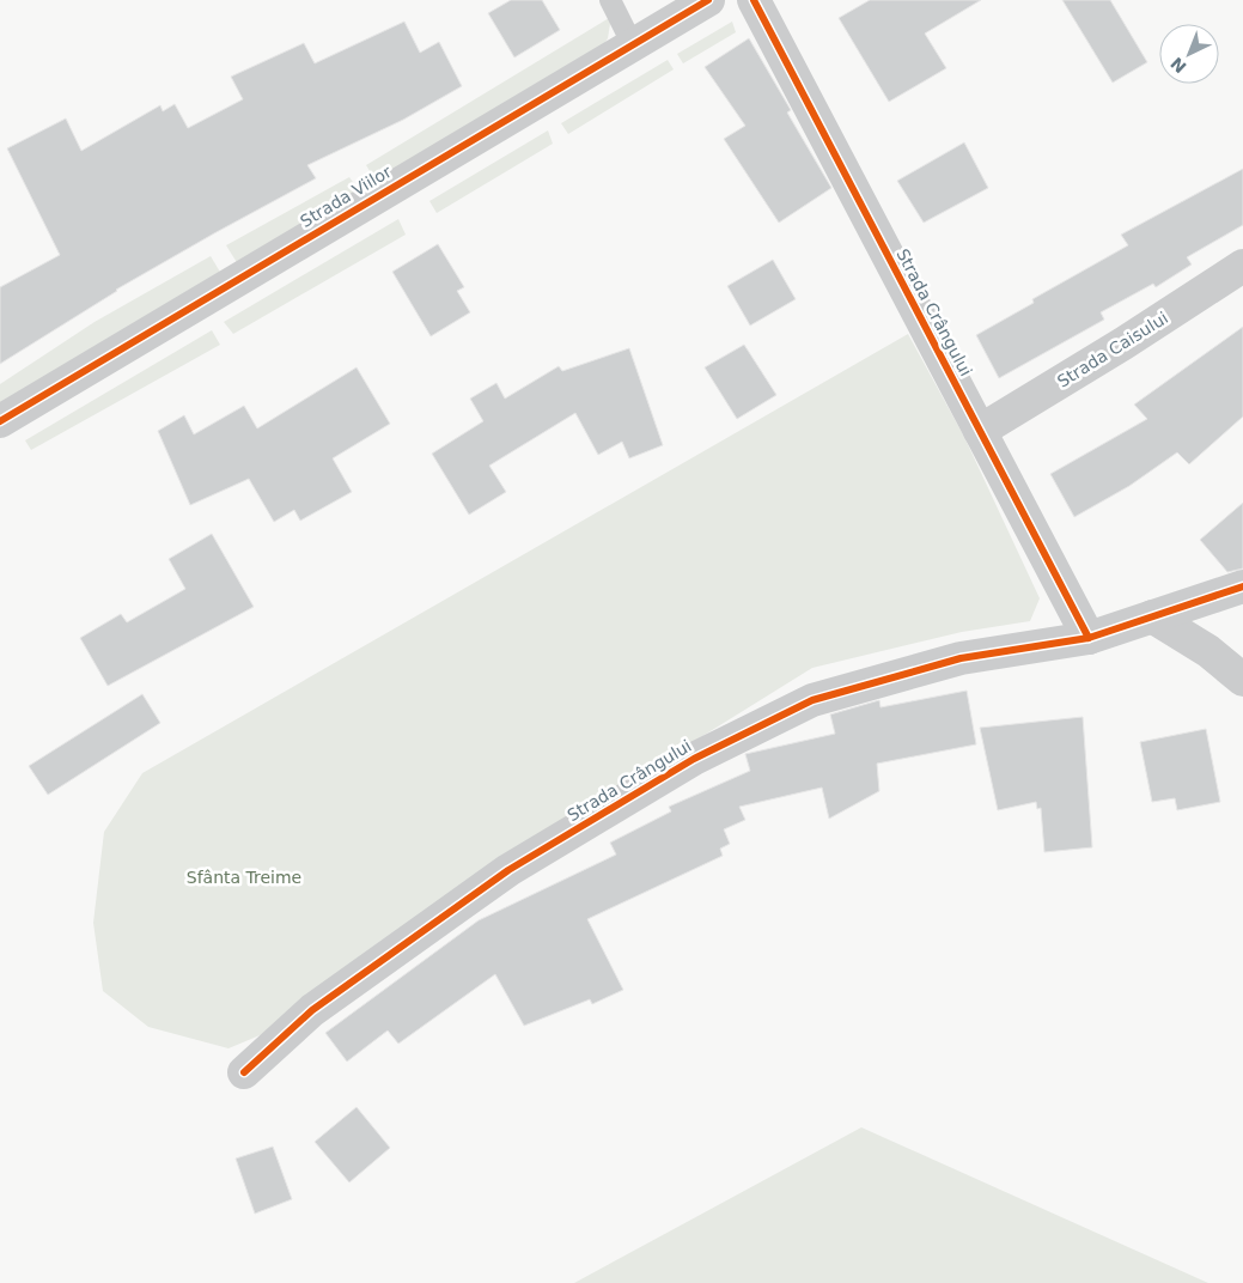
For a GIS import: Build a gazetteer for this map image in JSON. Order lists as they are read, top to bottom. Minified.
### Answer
{"streets":{"street":["Strada Viilor","Strada Crângului","Strada Caisului"]},"crossings":[["Strada Crângului","Strada Caisului"]],"parks":["Sfânta Treime"],"north":"bottom left"}
